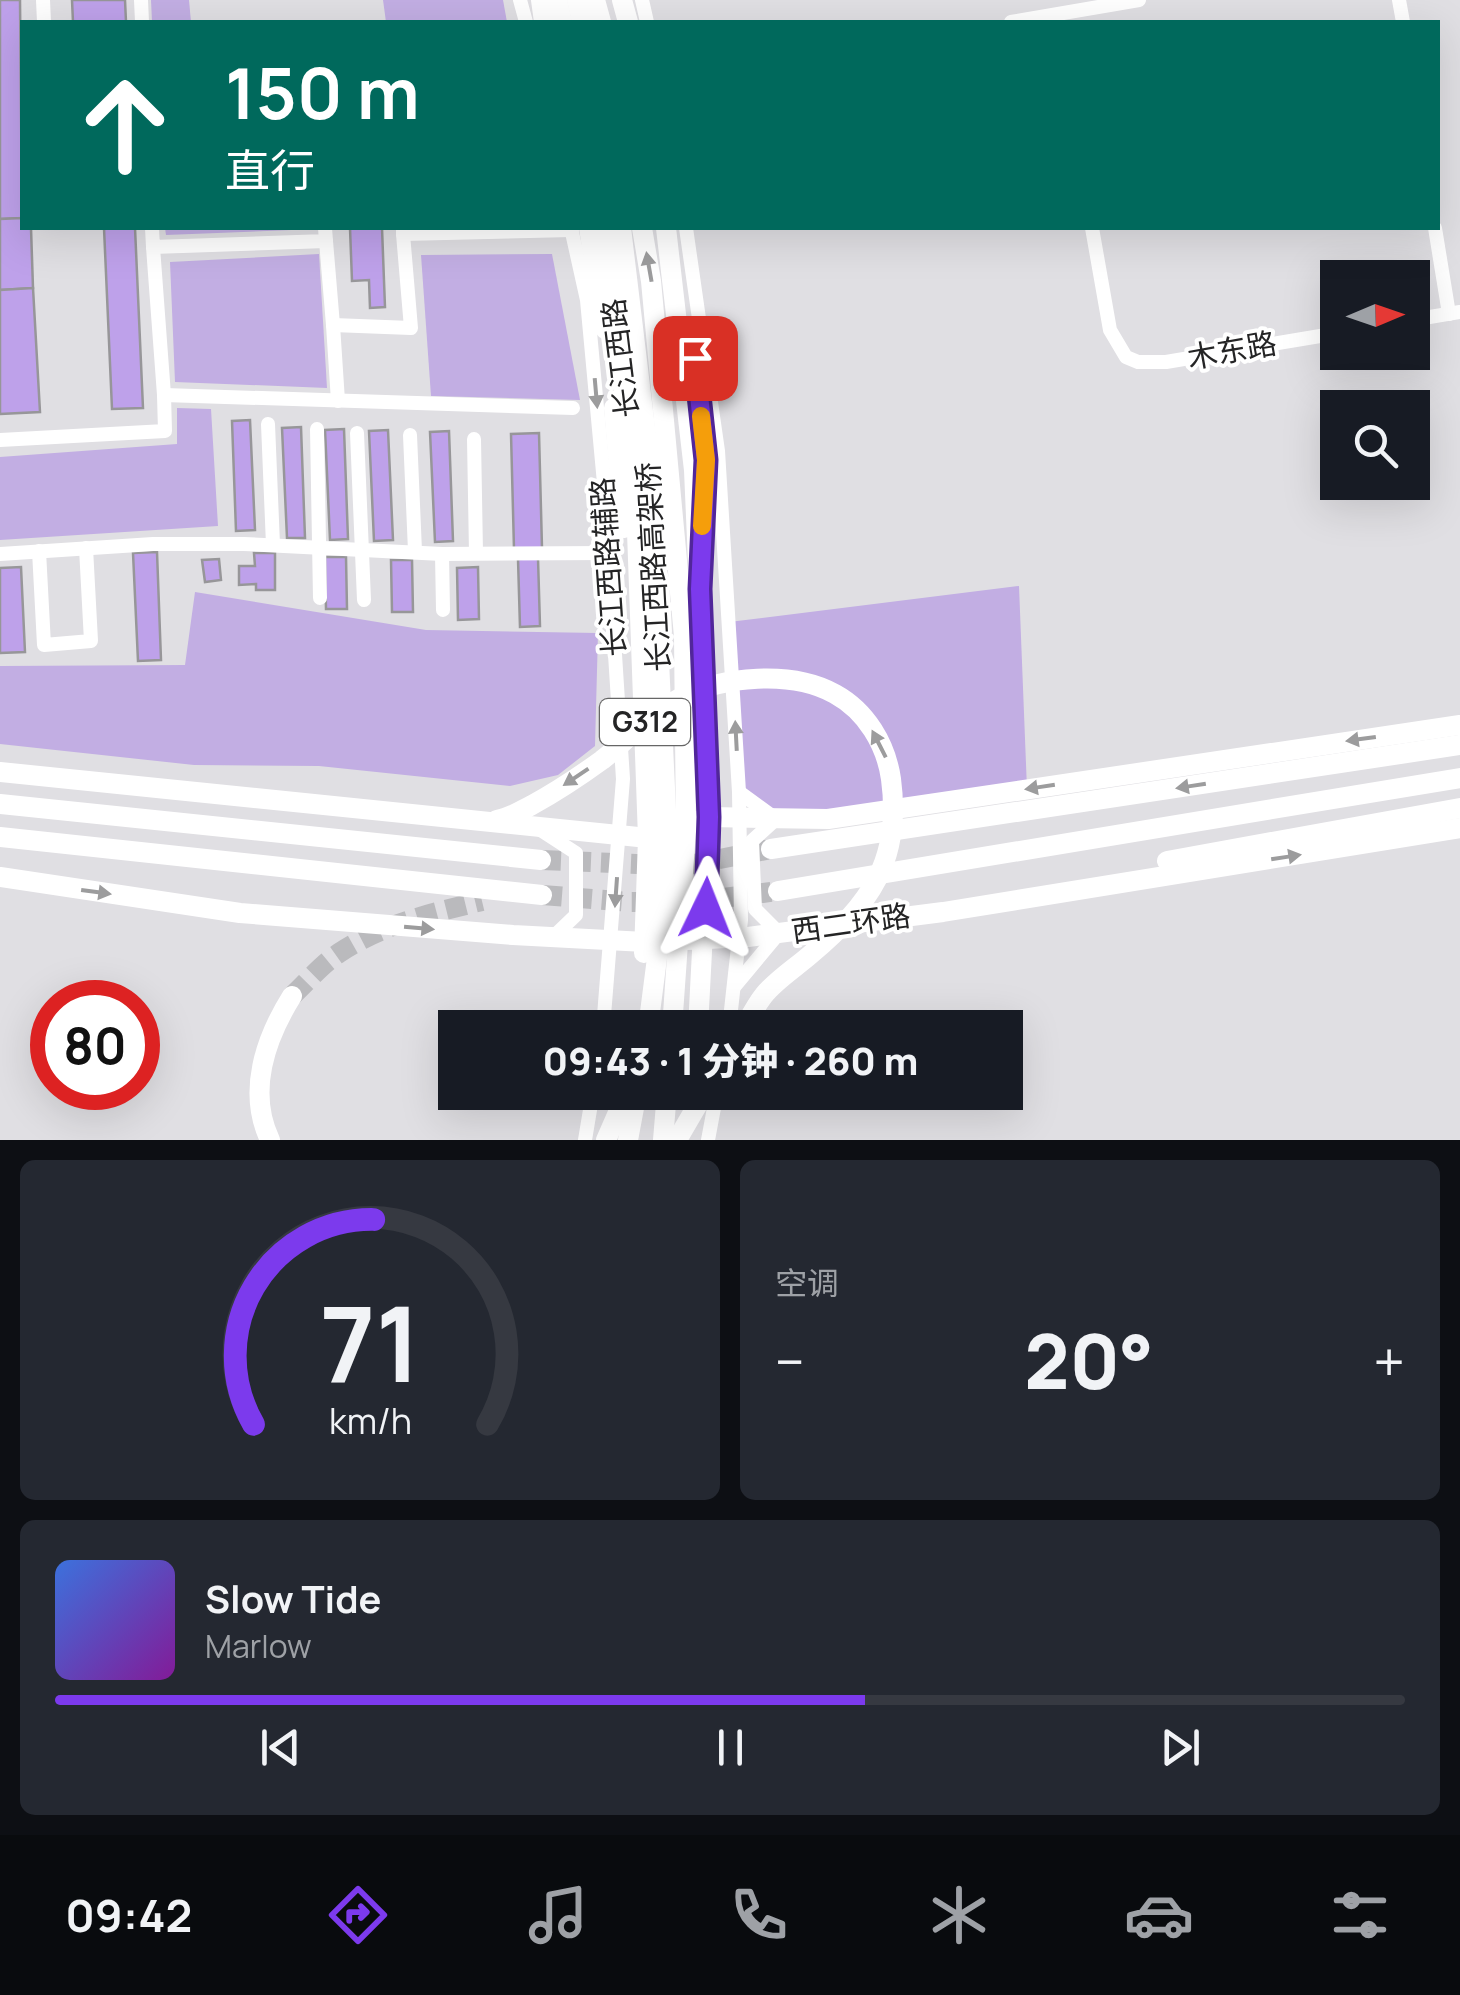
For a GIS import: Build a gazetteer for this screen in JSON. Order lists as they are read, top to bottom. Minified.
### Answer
{"streets":{"highway":["长江西路","长江西路高架桥","G312","西二环路"],"street":["木东路","长江西路辅路"]},"crossings":[["长江西路","西二环路"],["长江西路辅路","西二环路"]],"north":"right","page":{"turn":["150 m","直行"],"limit":"80","trip":"09:43 · 1 分钟 · 260 m","tile":"空调","heat":["−","20°","+"],"song":["Slow Tide","Marlow"],"tabs":"09:42","gauge":["71","km/h"]}}
